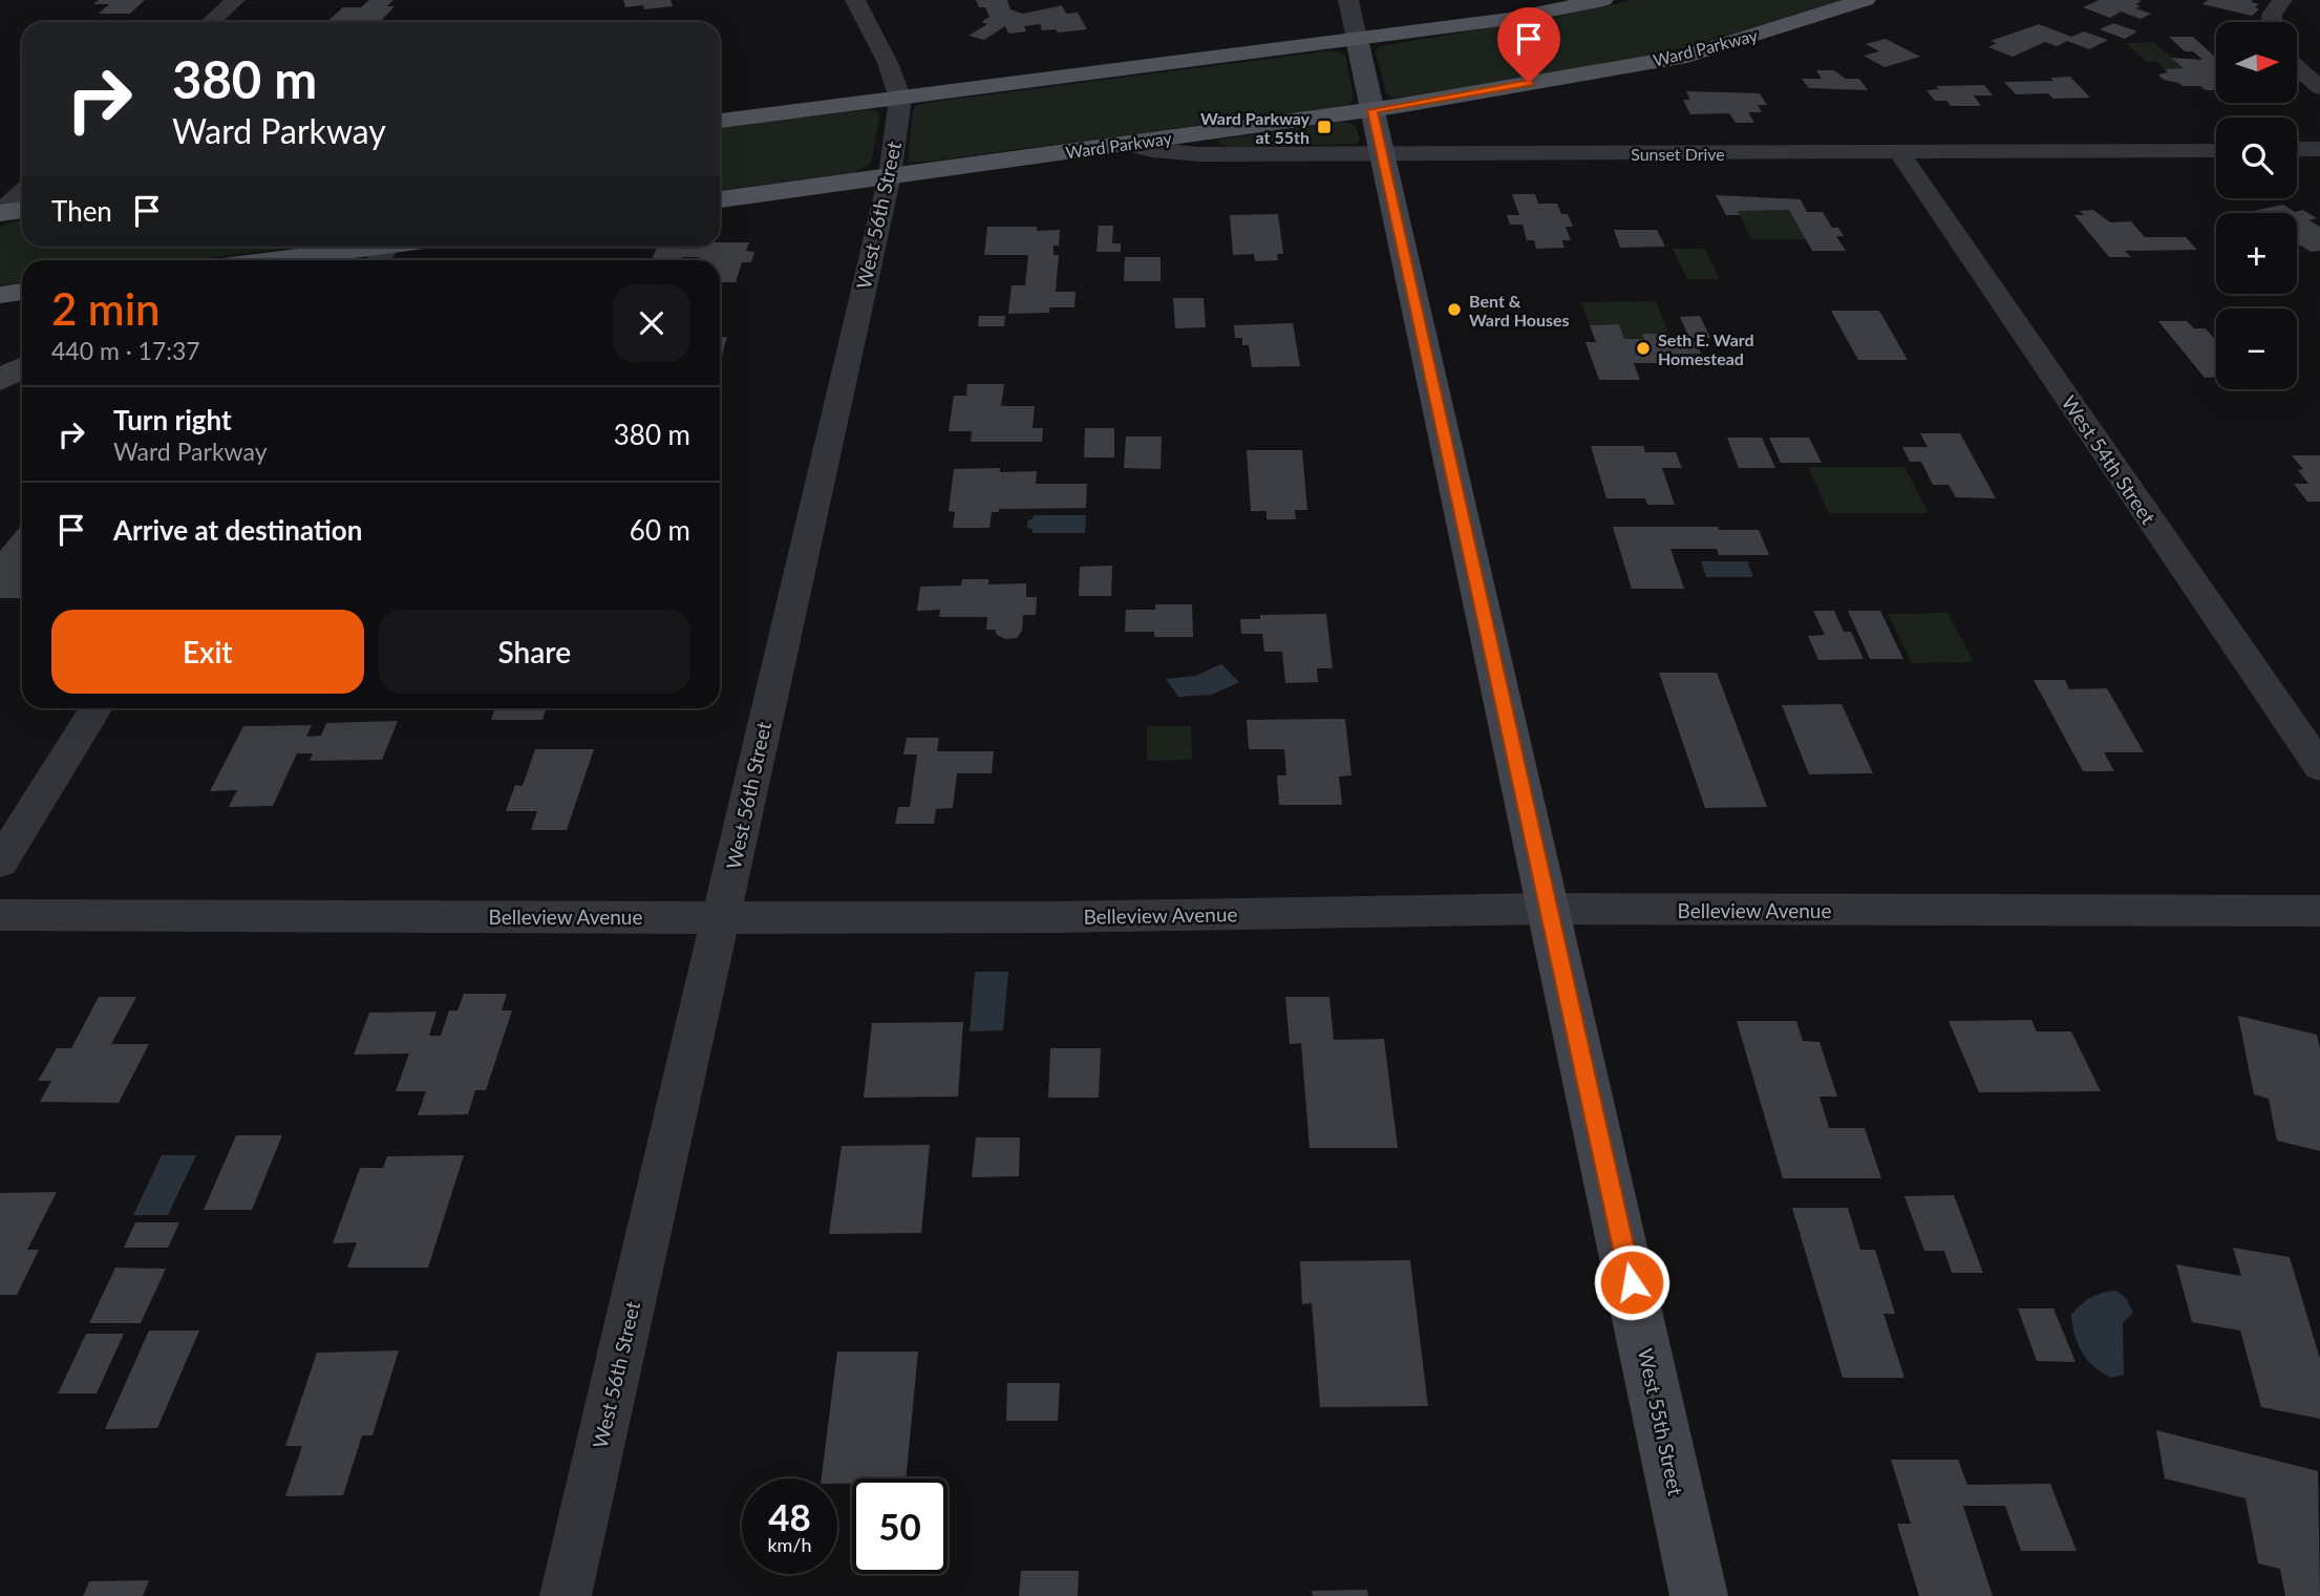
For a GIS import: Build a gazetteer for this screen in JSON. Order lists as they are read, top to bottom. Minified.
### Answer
{"streets":{"main road":["Ward Parkway","West 55th Street"],"street":["Sunset Drive","West 56th Street","West 54th Street","Belleview Avenue"]},"crossings":[["Ward Parkway","Sunset Drive"],["Ward Parkway","West 56th Street"],["Ward Parkway","West 55th Street"],["Sunset Drive","West 54th Street"],["Sunset Drive","West 55th Street"],["West 56th Street","Belleview Avenue"],["Belleview Avenue","West 55th Street"]],"places":{"transit":["Ward Parkway at 55th"],"other":["Bent & Ward Houses","Seth E. Ward Homestead"]},"north":"right","page":{"map_buttons":["+","−"],"turn":["380 m","Ward Parkway"],"then":"Then","heading":["2 min","440 m · 17:37"],"list":[{"name":"Turn right","note":"Ward Parkway","value":"380 m"},{"name":"Arrive at destination","value":"60 m"}],"buttons":["Exit","Share"],"speed":"48 km/h","limit":"50"}}
